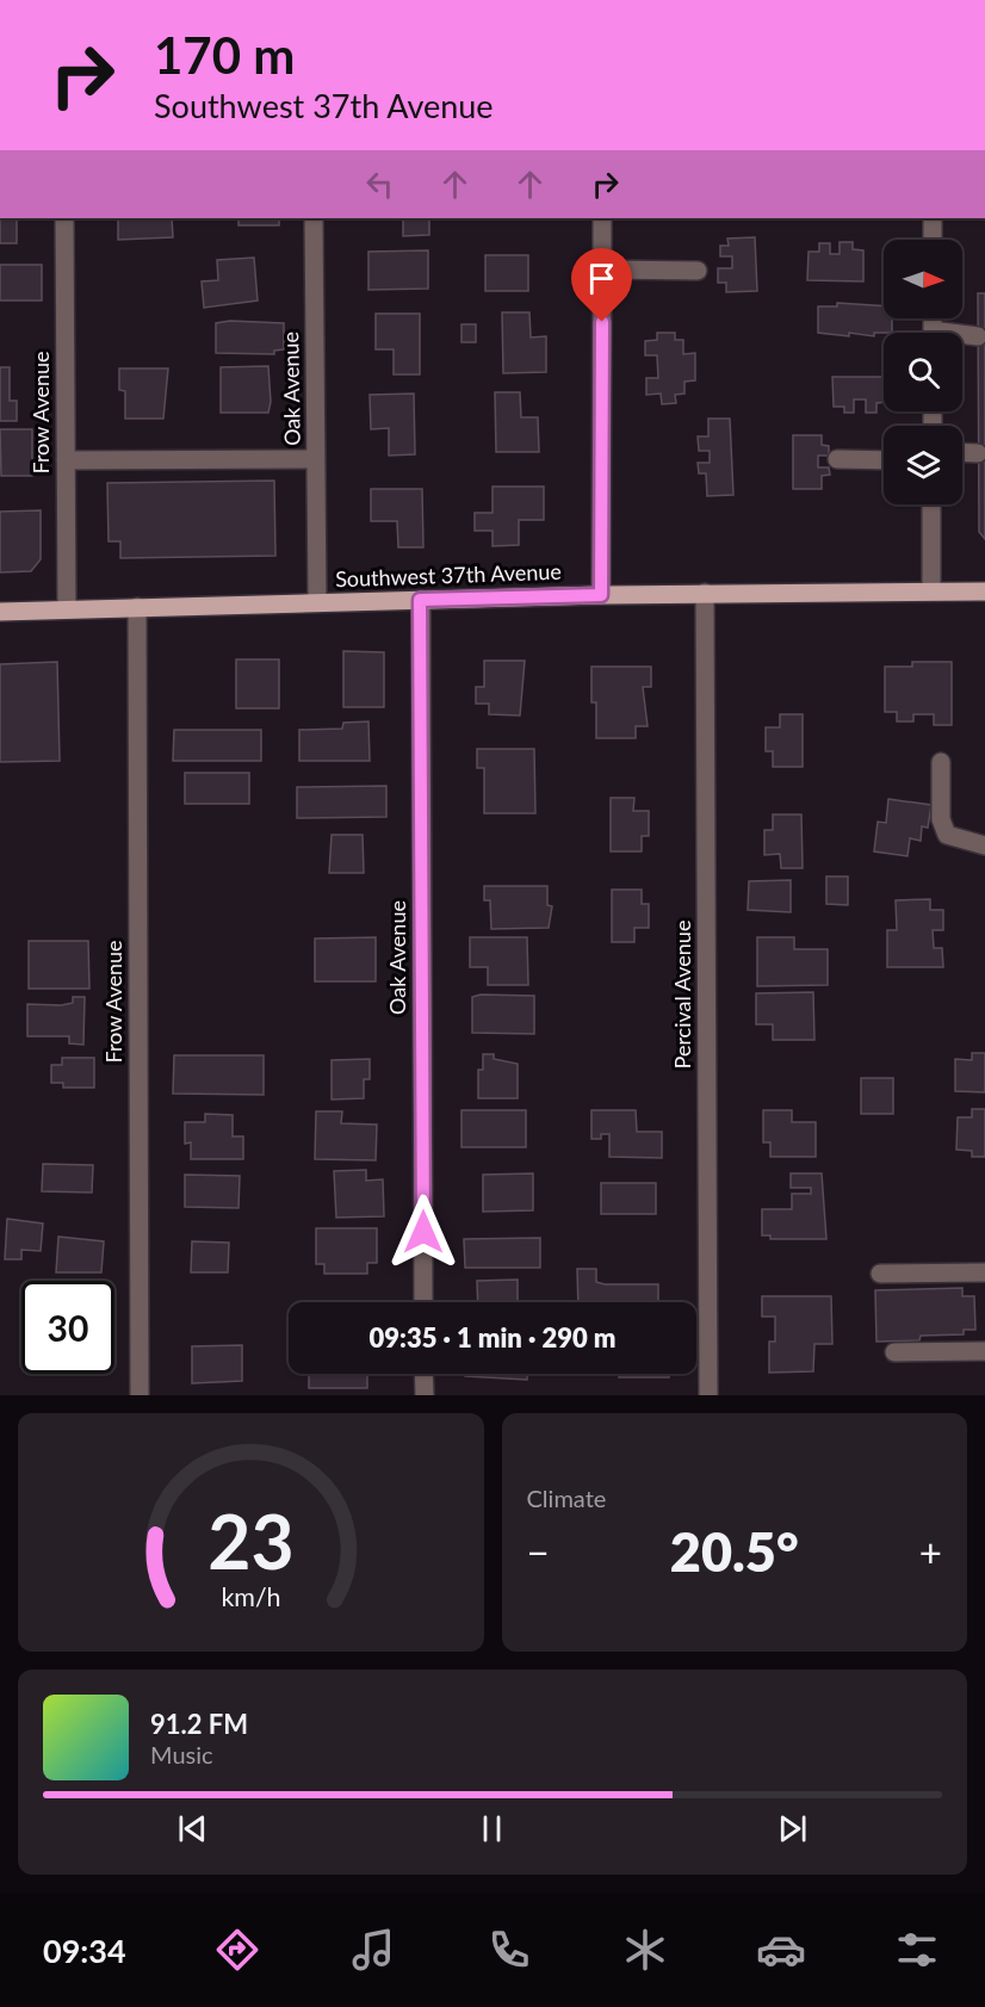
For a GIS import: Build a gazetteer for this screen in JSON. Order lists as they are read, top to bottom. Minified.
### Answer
{"streets":{"main road":["Southwest 37th Avenue"],"street":["Oak Avenue","Frow Avenue","Percival Avenue"]},"crossings":[["Oak Avenue","Southwest 37th Avenue"],["Frow Avenue","Southwest 37th Avenue"],["Southwest 37th Avenue","Percival Avenue"]],"north":"right","page":{"turn":["170 m","Southwest 37th Avenue"],"limit":"30","trip":"09:35 · 1 min · 290 m","tile":"Climate","heat":["−","20.5°","+"],"song":["91.2 FM","Music"],"tabs":"09:34","gauge":["23","km/h"]}}
